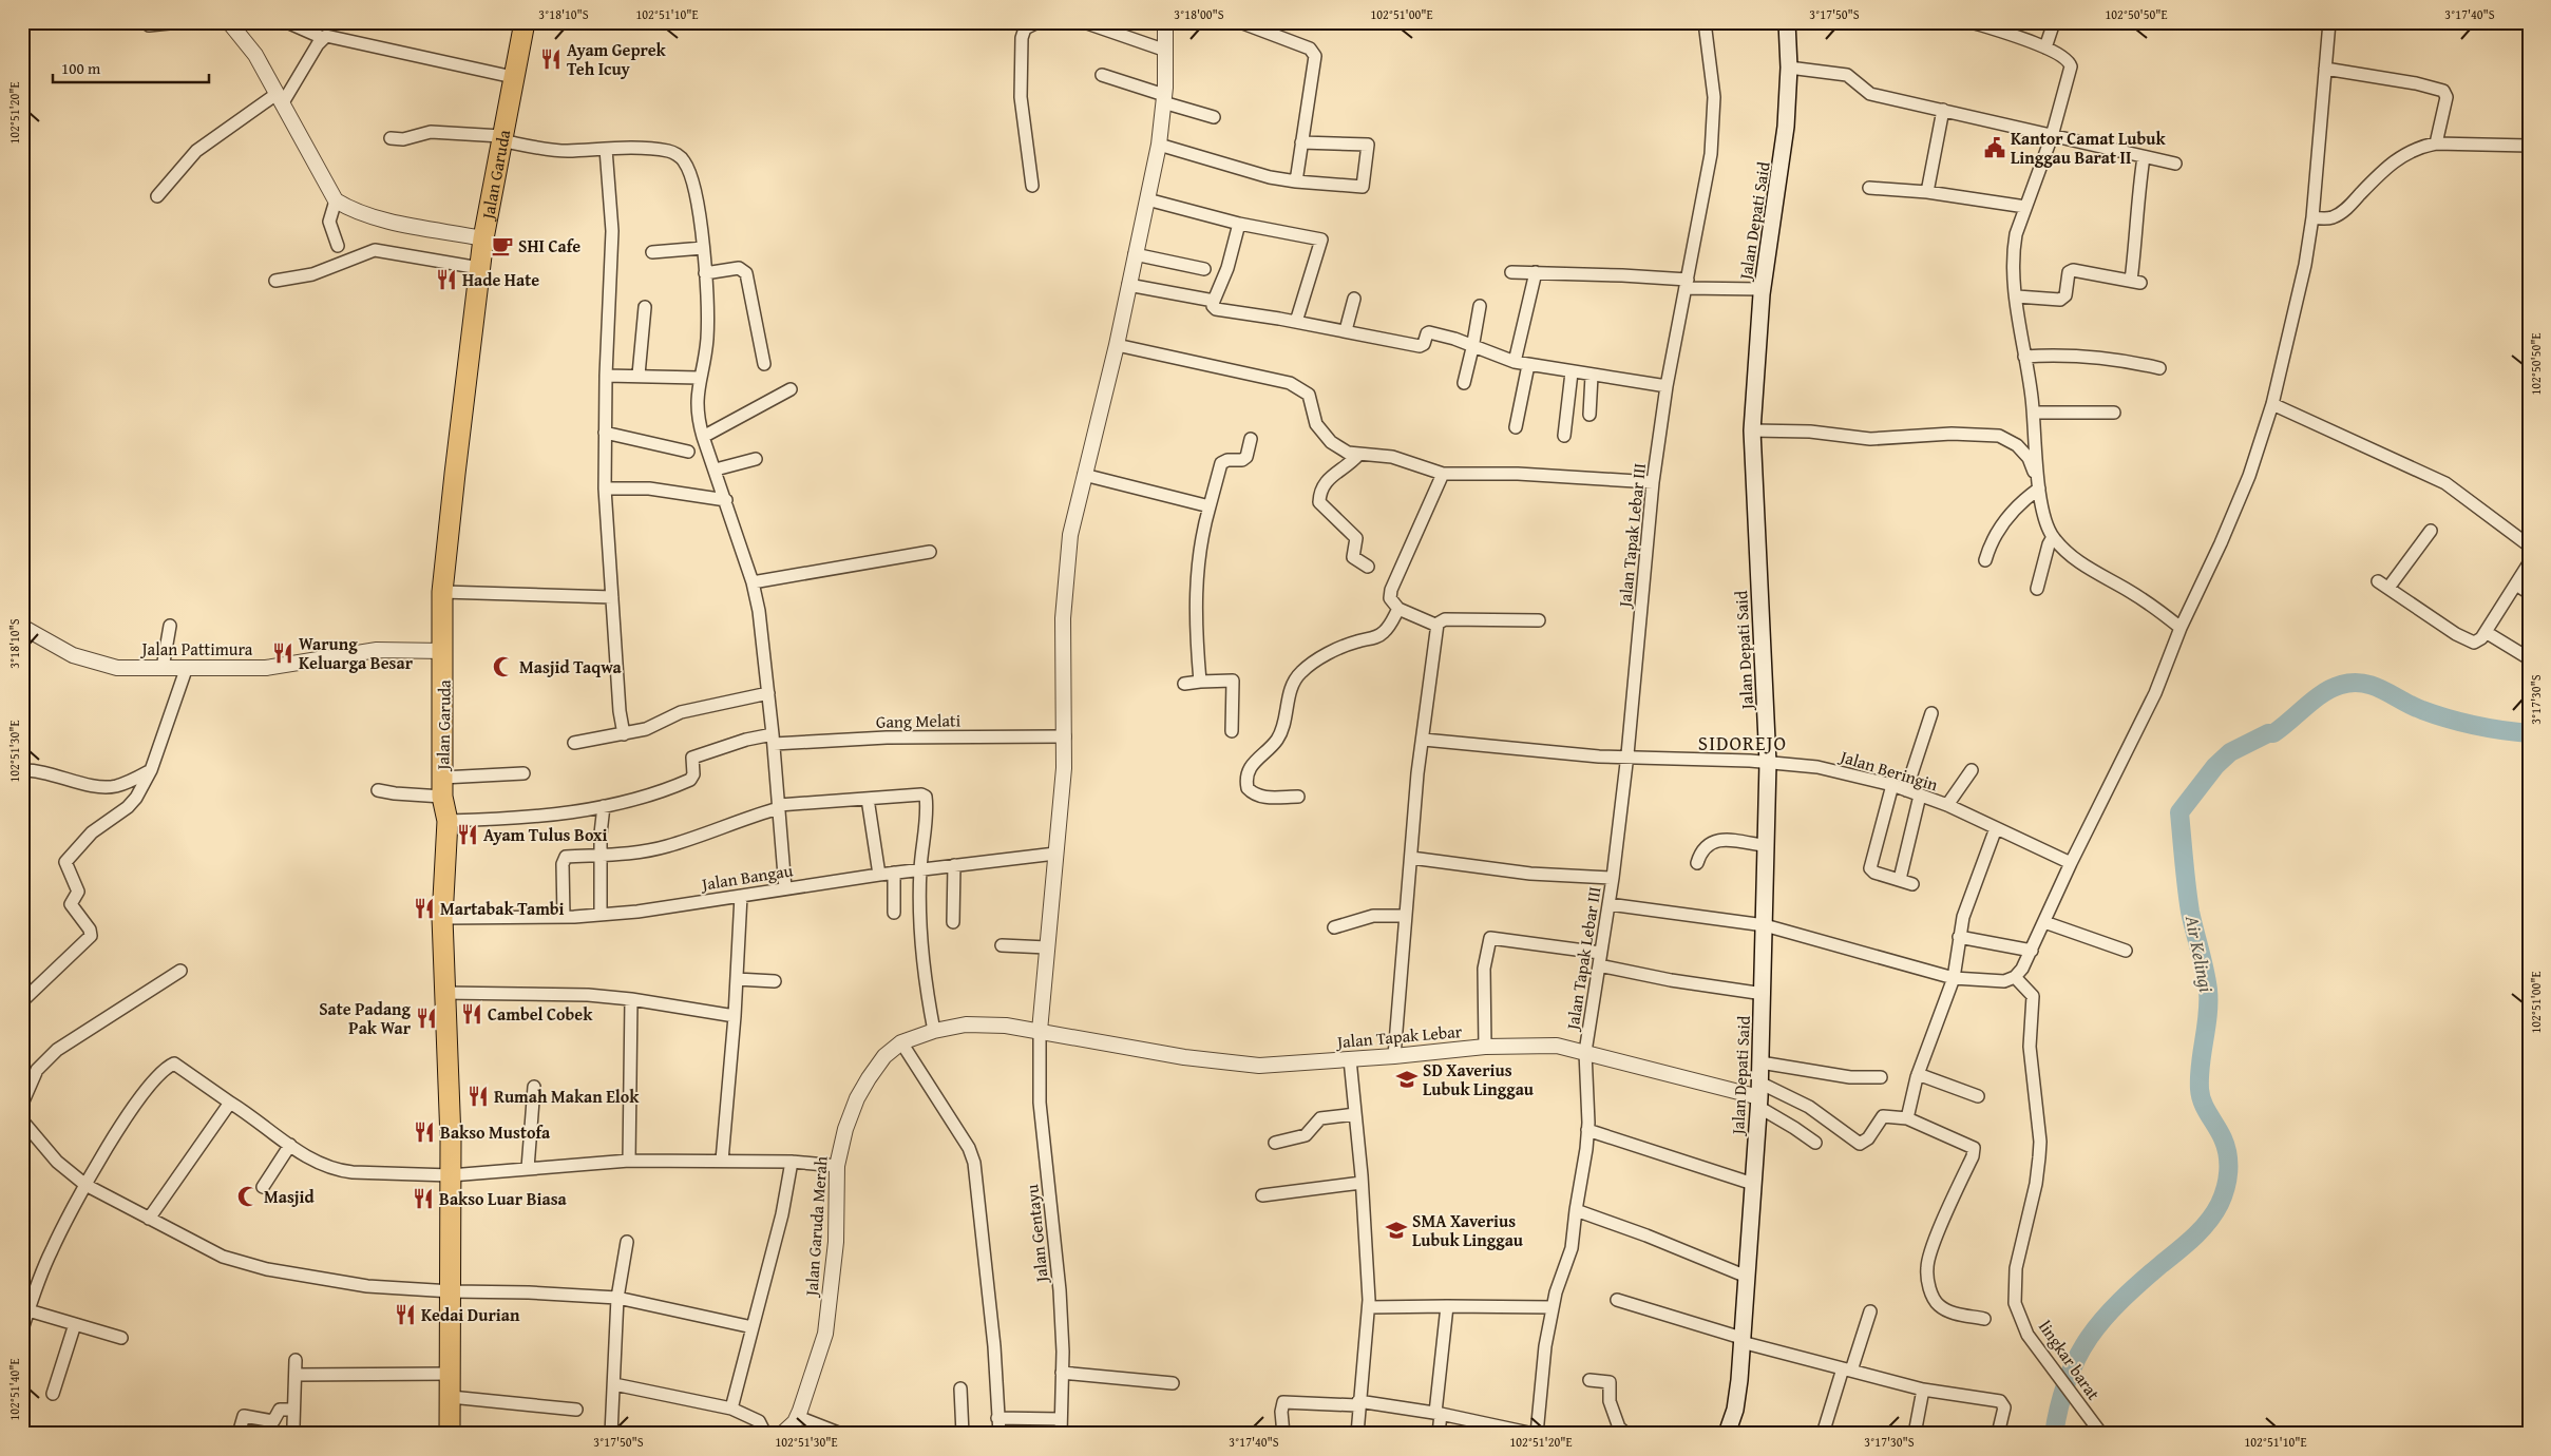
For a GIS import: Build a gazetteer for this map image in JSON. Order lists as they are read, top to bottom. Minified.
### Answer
{"streets":{"highway":["Jalan Garuda"],"main road":["Jalan Depati Said"],"street":["Jalan Tapak Lebar III","Jalan Pattimura","Gang Melati","Jalan Beringin","Jalan Bangau","Jalan Tapak Lebar","Jalan Garuda Merah","Jalan Gentayu","lingkar barat"]},"crossings":[["Jalan Garuda","Jalan Pattimura"],["Jalan Garuda","Jalan Bangau"],["Jalan Depati Said","Jalan Beringin"],["Jalan Depati Said","Jalan Tapak Lebar"],["Jalan Tapak Lebar III","Jalan Beringin"],["Jalan Tapak Lebar III","Jalan Tapak Lebar"],["Jalan Tapak Lebar","Jalan Garuda Merah"],["Jalan Tapak Lebar","Jalan Gentayu"],["Jalan Garuda Merah","Jalan Gentayu"]],"districts":["SIDOREJO"],"water":["Air Kelingi"],"places":{"restaurant":["Ayam Geprek Teh Icuy","Hade Hate","Warung Keluarga Besar","Ayam Tulus Boxi","Martabak Tambi","Cambel Cobek","Sate Padang Pak War","Rumah Makan Elok","Bakso Mustofa","Bakso Luar Biasa","Kedai Durian"],"public building":["Kantor Camat Lubuk Linggau Barat II"],"cafe":["SHI Cafe"],"mosque":["Masjid Taqwa","Masjid"],"school or university":["SD Xaverius Lubuk Linggau","SMA Xaverius Lubuk Linggau"]},"scale_bar":"100 m","coordinates":["3°18'10\"S","102°51'10\"E","3°18'00\"S","102°51'00\"E","3°17'50\"S","102°50'50\"E","3°17'40\"S","102°51'20\"E","3°17'30\"S","102°51'30\"E","102°51'40\"E"]}
